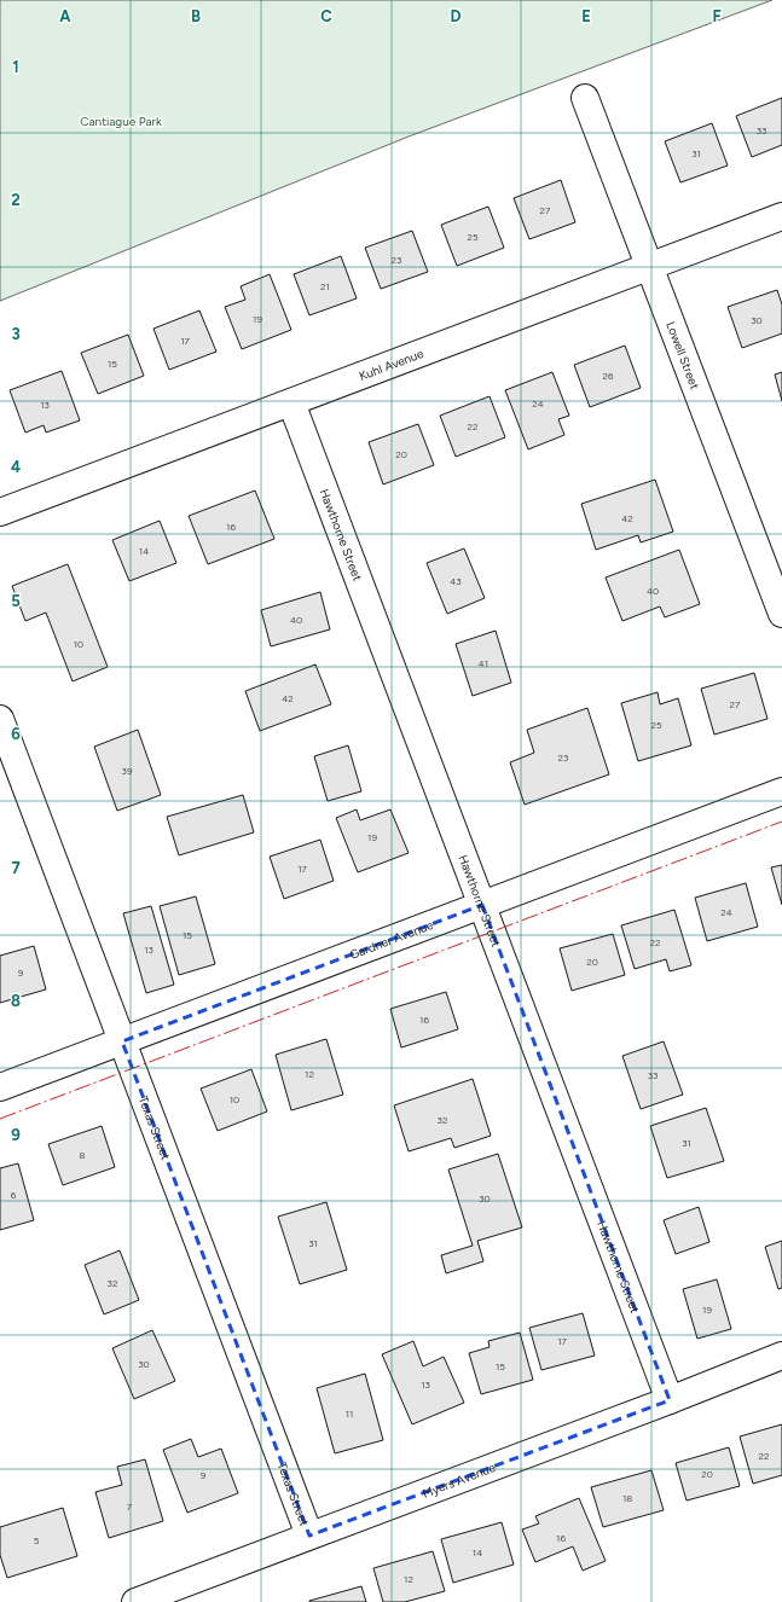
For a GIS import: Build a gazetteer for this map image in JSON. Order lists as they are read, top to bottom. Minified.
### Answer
{"streets":{"street":["Lowell Street","Kuhl Avenue","Hawthorne Street","Gardner Avenue","Texas Street","Myers Avenue"]},"crossings":[["Lowell Street","Kuhl Avenue"],["Kuhl Avenue","Hawthorne Street"],["Hawthorne Street","Gardner Avenue"],["Hawthorne Street","Myers Avenue"],["Gardner Avenue","Texas Street"],["Texas Street","Myers Avenue"]],"parks":["Cantiague Park"],"house_numbers":["33","31","27","25","23","21","19","30","17","15","26","24","13","22","20","42","16","14","43","40","40","10","41","42","27","25","23","39","19","17","24","15","22","13","20","9","16","12","33","10","32","31","8","6","30","31","32","19","17","30","15","13","11","22","20","9","18","7","16","5","14","12"],"grid":{"columns":["A","B","C","D","E","F"],"rows":["1","2","3","4","5","6","7","8","9"]}}
